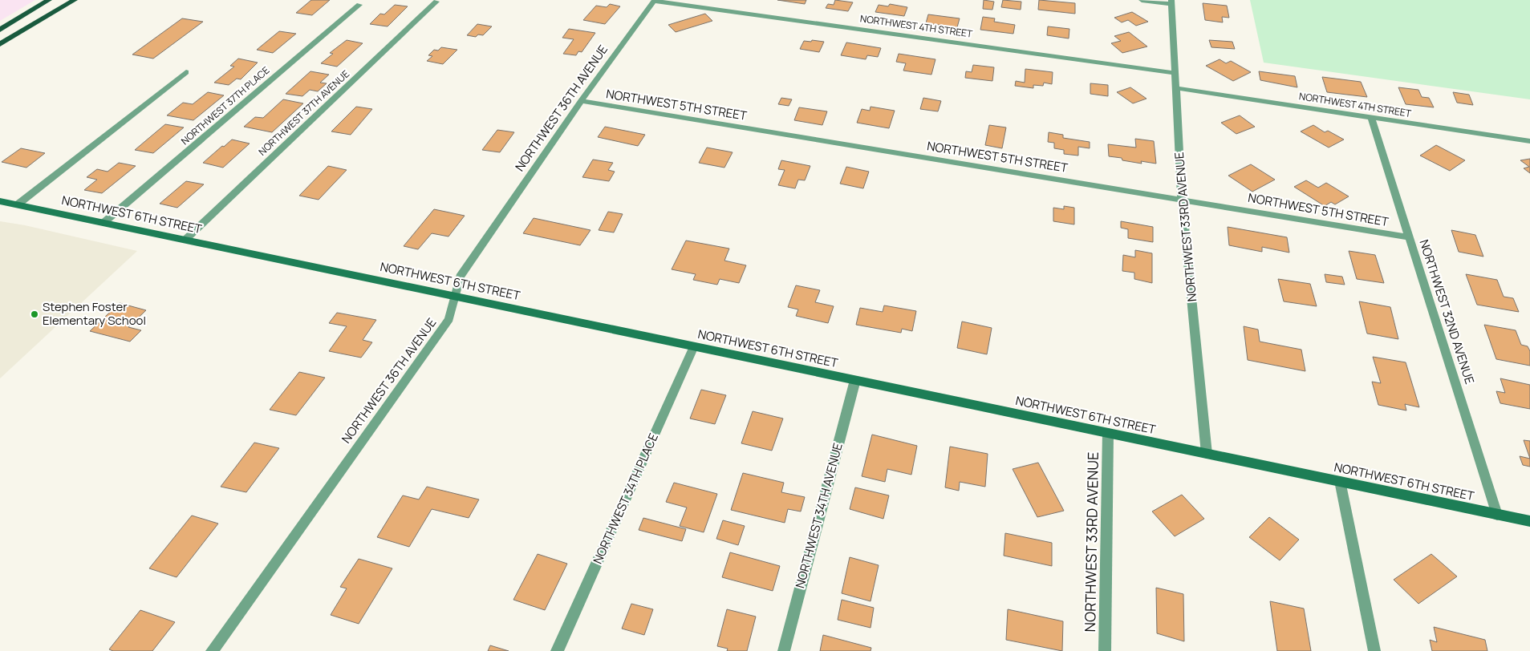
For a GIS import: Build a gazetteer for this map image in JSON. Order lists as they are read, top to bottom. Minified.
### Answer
{"streets":{"main road":["NORTHWEST 6TH STREET"],"street":["NORTHWEST 4TH STREET","NORTHWEST 5TH STREET","NORTHWEST 37TH PLACE","NORTHWEST 36TH AVENUE","NORTHWEST 37TH AVENUE","NORTHWEST 33RD AVENUE","NORTHWEST 32ND AVENUE","NORTHWEST 34TH PLACE","NORTHWEST 34TH AVENUE"]},"crossings":[["NORTHWEST 4TH STREET","NORTHWEST 36TH AVENUE"],["NORTHWEST 4TH STREET","NORTHWEST 33RD AVENUE"],["NORTHWEST 4TH STREET","NORTHWEST 32ND AVENUE"],["NORTHWEST 5TH STREET","NORTHWEST 36TH AVENUE"],["NORTHWEST 5TH STREET","NORTHWEST 33RD AVENUE"],["NORTHWEST 5TH STREET","NORTHWEST 32ND AVENUE"],["NORTHWEST 37TH PLACE","NORTHWEST 6TH STREET"],["NORTHWEST 36TH AVENUE","NORTHWEST 6TH STREET"],["NORTHWEST 37TH AVENUE","NORTHWEST 6TH STREET"],["NORTHWEST 6TH STREET","NORTHWEST 33RD AVENUE"],["NORTHWEST 6TH STREET","NORTHWEST 32ND AVENUE"],["NORTHWEST 6TH STREET","NORTHWEST 34TH PLACE"],["NORTHWEST 6TH STREET","NORTHWEST 34TH AVENUE"]],"places":["Stephen Foster Elementary School"]}
